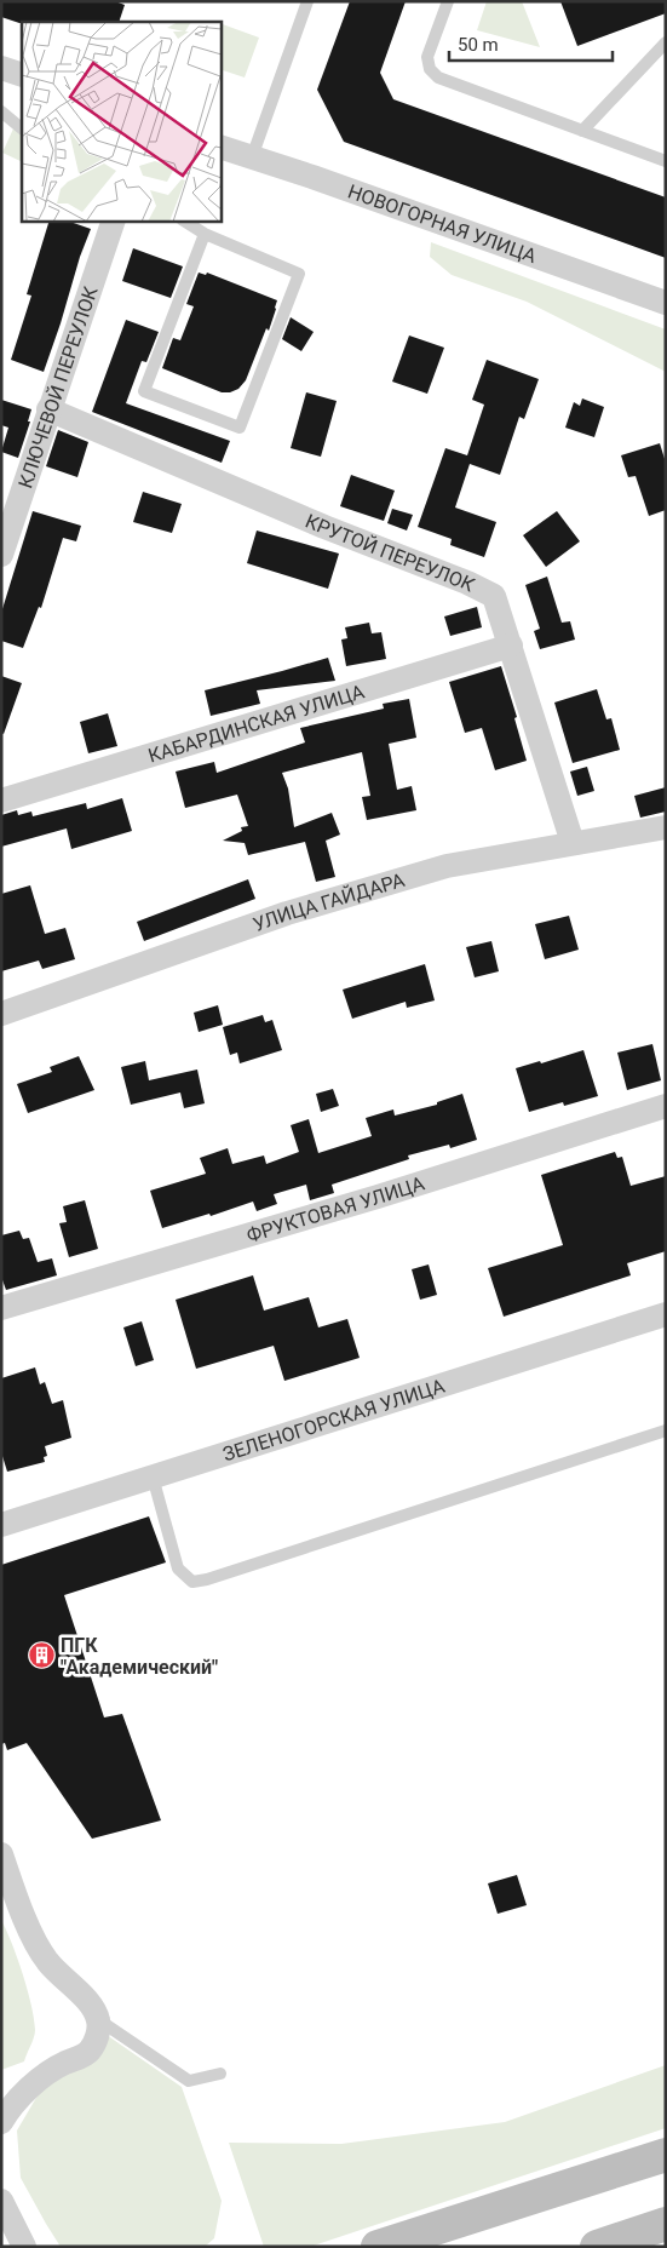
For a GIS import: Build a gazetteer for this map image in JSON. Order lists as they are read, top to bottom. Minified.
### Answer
{"streets":{"street":["НОВОГОРНАЯ УЛИЦА","КЛЮЧЕВОЙ ПЕРЕУЛОК","КРУТОЙ ПЕРЕУЛОК","КАБАРДИНСКАЯ УЛИЦА","УЛИЦА ГАЙДАРА","ФРУКТОВАЯ УЛИЦА","ЗЕЛЕНОГОРСКАЯ УЛИЦА"]},"crossings":[["КЛЮЧЕВОЙ ПЕРЕУЛОК","КРУТОЙ ПЕРЕУЛОК"],["КРУТОЙ ПЕРЕУЛОК","КАБАРДИНСКАЯ УЛИЦА"],["КРУТОЙ ПЕРЕУЛОК","УЛИЦА ГАЙДАРА"]],"places":{"building":["ПГК \"Академический\""]},"scale_bar":"50 m"}
